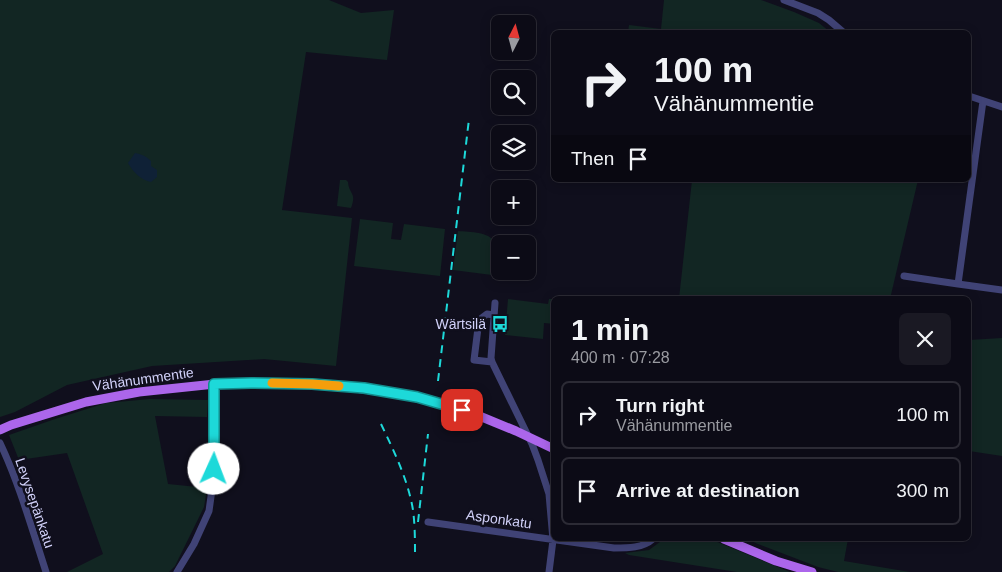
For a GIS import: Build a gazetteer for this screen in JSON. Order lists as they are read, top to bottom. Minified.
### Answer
{"streets":{"main road":["Vähänummentie"],"street":["Levysepänkatu","Asponkatu"]},"places":{"bus stop":["Wärtsilä"]},"north":"top","page":{"map_buttons":["+","−"],"turn":["100 m","Vähänummentie"],"then":"Then","heading":["1 min","400 m · 07:28"],"list":[{"name":"Turn right","note":"Vähänummentie","value":"100 m"},{"name":"Arrive at destination","value":"300 m"}]}}
